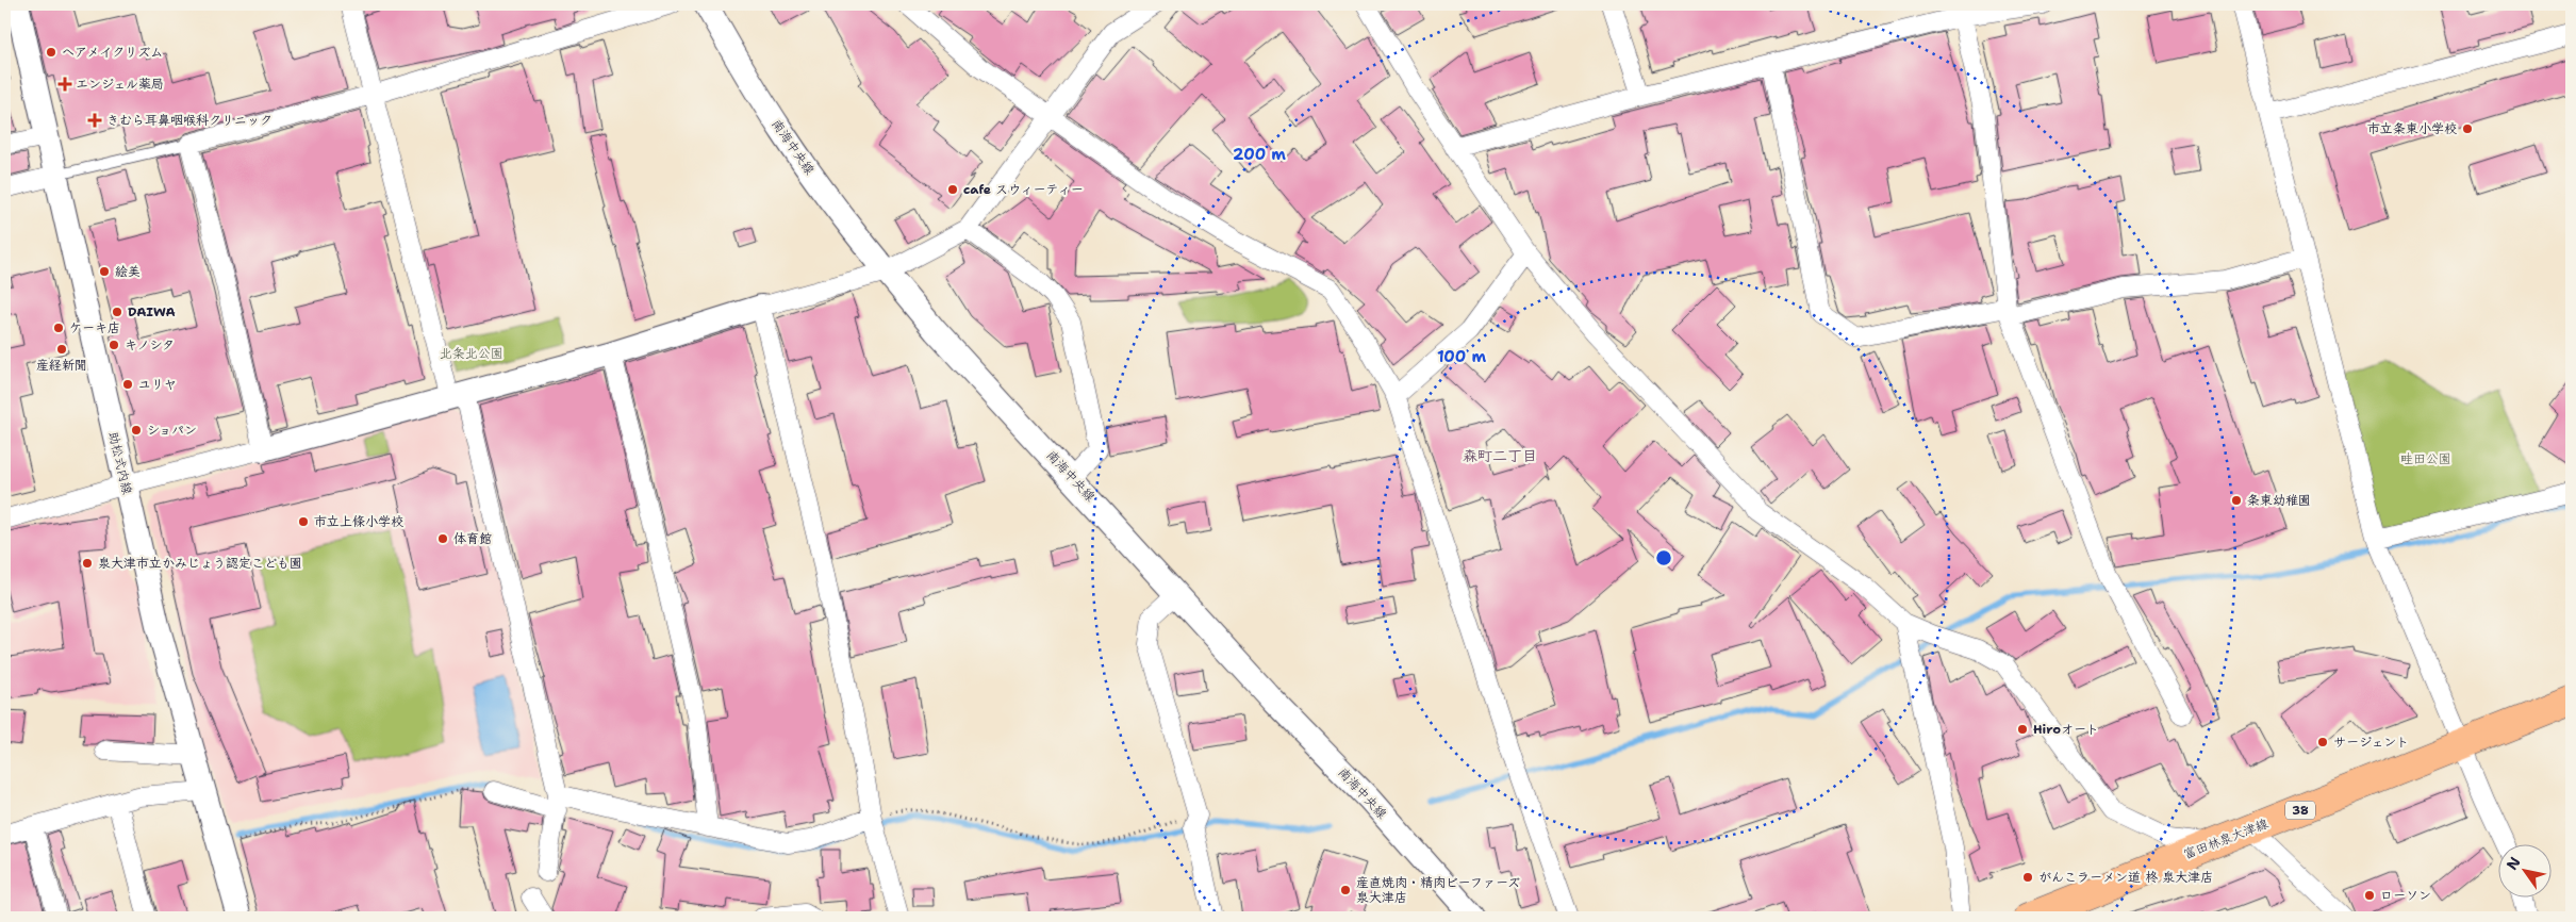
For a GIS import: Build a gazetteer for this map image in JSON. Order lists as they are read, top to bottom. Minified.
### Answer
{"streets":{"main road":["38","富田林泉大津線"],"street":["南海中央線","助松式内線"]},"districts":["森町二丁目"],"parks":["北条北公園","畦田公園"],"places":{"other":["ヘアメイクリズム","市立条東小学校","cafe スウィーティー","絵美","DAIWA","ケーキ店","キノシタ","産経新聞","ユリヤ","ショパン","条東幼稚園","市立上條小学校","体育館","泉大津市立かみじょう認定こども園","Hiroオート","サージェント","がんこラーメン道 柊 泉大津店","産直焼肉・精肉ビーファーズ 泉大津店","ローソン"],"health":["エンジェル薬局","きむら耳鼻咽喉科クリニック"]},"north":"top left","rings":["200 m","100 m"]}
